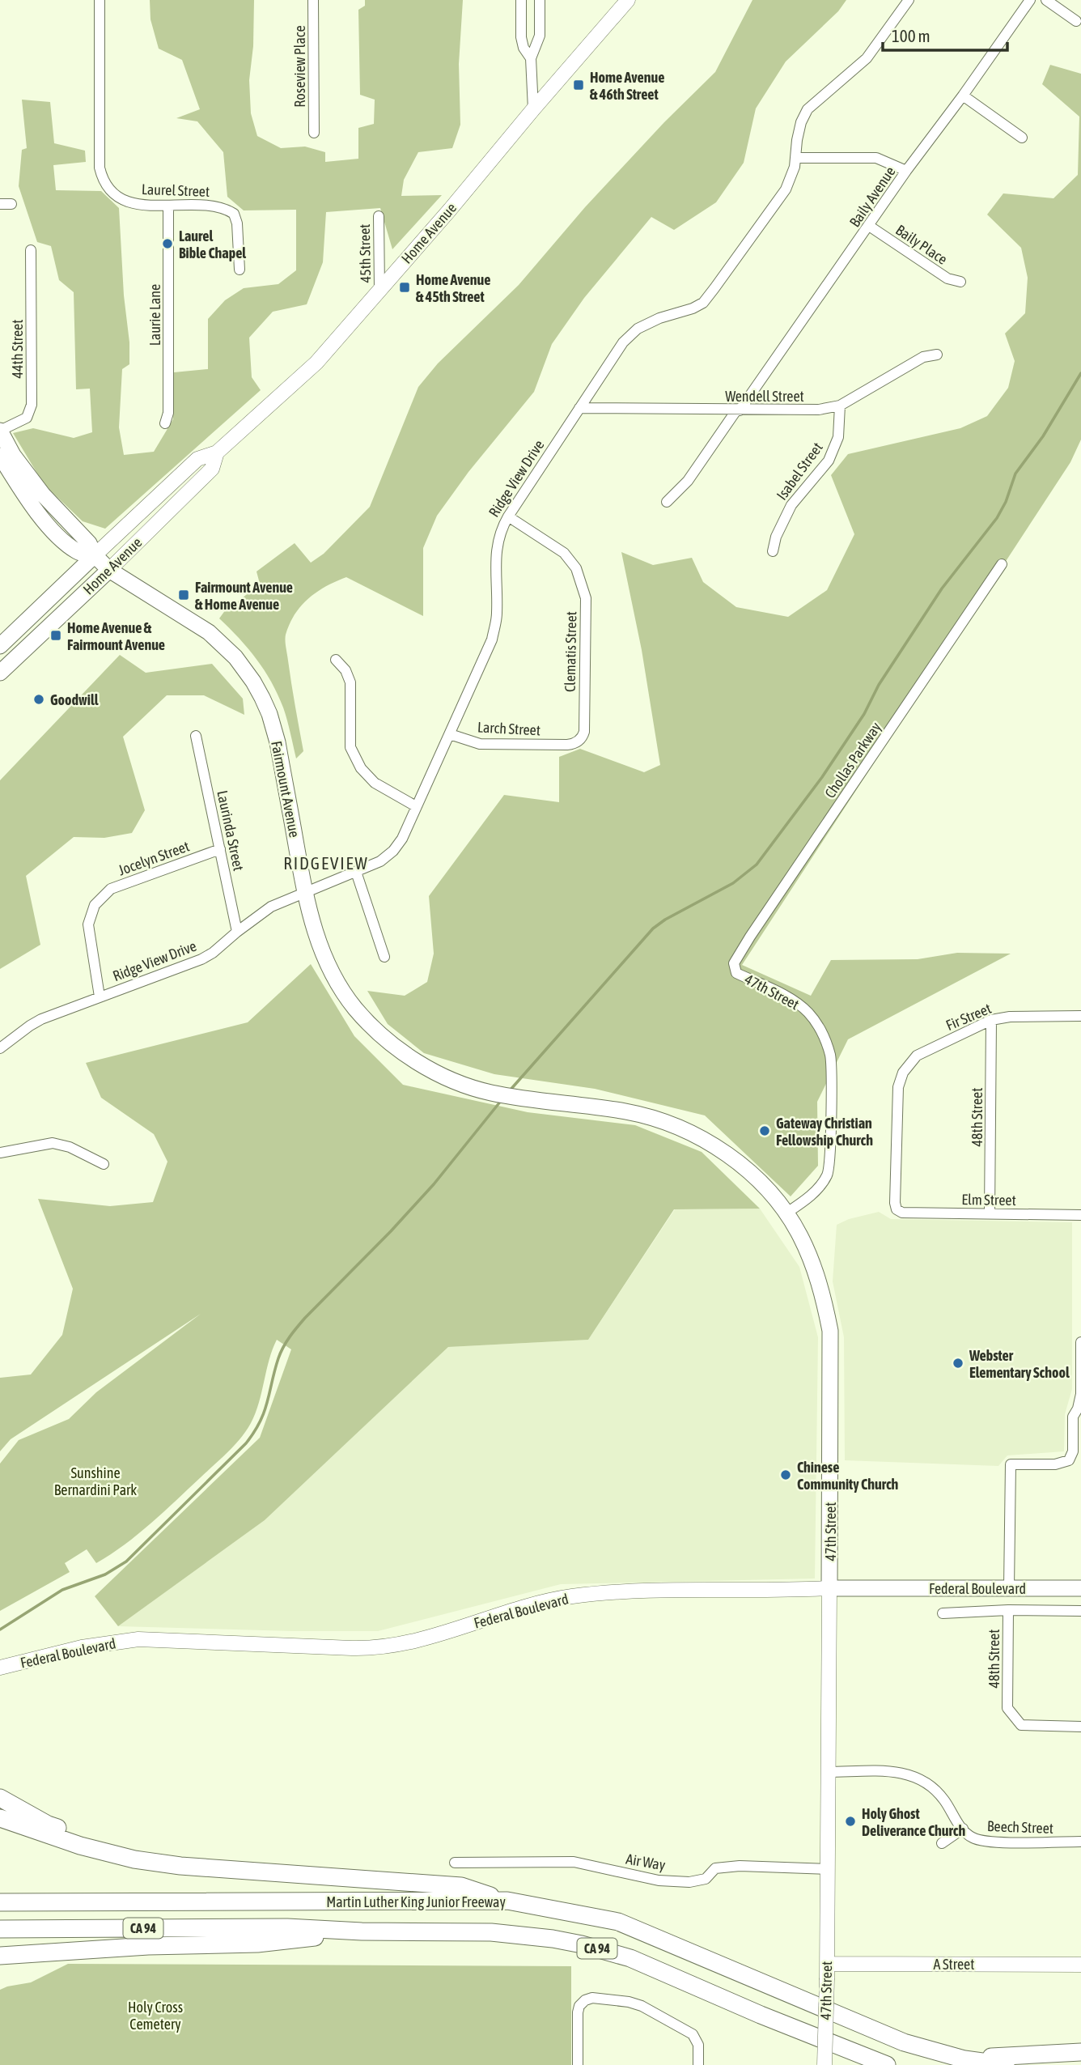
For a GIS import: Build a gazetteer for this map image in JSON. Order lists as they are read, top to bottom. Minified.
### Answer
{"streets":{"highway":["Martin Luther King Junior Freeway","CA 94"],"main road":["Home Avenue","Fairmount Avenue","47th Street","Federal Boulevard","A Street"],"street":["Roseview Place","Laurel Street","Baily Avenue","Baily Place","45th Street","Laurie Lane","44th Street","Wendell Street","Isabel Street","Ridge View Drive","Clematis Street","Larch Street","Chollas Parkway","Laurinda Street","Jocelyn Street","Fir Street","48th Street","Elm Street","Beech Street","Air Way"]},"crossings":[["Laurel Street","Laurie Lane"],["Baily Avenue","Baily Place"],["Baily Avenue","Wendell Street"],["Home Avenue","45th Street"],["Home Avenue","Fairmount Avenue"],["44th Street","Fairmount Avenue"],["Wendell Street","Isabel Street"],["Wendell Street","Ridge View Drive"],["Ridge View Drive","Clematis Street"],["Ridge View Drive","Larch Street"],["Ridge View Drive","Fairmount Avenue"],["Ridge View Drive","Laurinda Street"],["Ridge View Drive","Jocelyn Street"],["Clematis Street","Larch Street"],["Chollas Parkway","47th Street"],["Fairmount Avenue","47th Street"],["Laurinda Street","Jocelyn Street"],["47th Street","Federal Boulevard"],["47th Street","Beech Street"],["47th Street","Air Way"],["47th Street","A Street"],["Fir Street","48th Street"],["Fir Street","Elm Street"],["48th Street","Elm Street"]],"districts":["RIDGEVIEW"],"parks":["Sunshine Bernardini Park","Holy Cross Cemetery"],"places":{"transit":["Home Avenue & 46th Street","Home Avenue & 45th Street","Fairmount Avenue & Home Avenue","Home Avenue & Fairmount Avenue"],"other":["Laurel Bible Chapel","Goodwill","Gateway Christian Fellowship Church","Webster Elementary School","Chinese Community Church","Holy Ghost Deliverance Church"]},"scale_bar":"100 m"}
